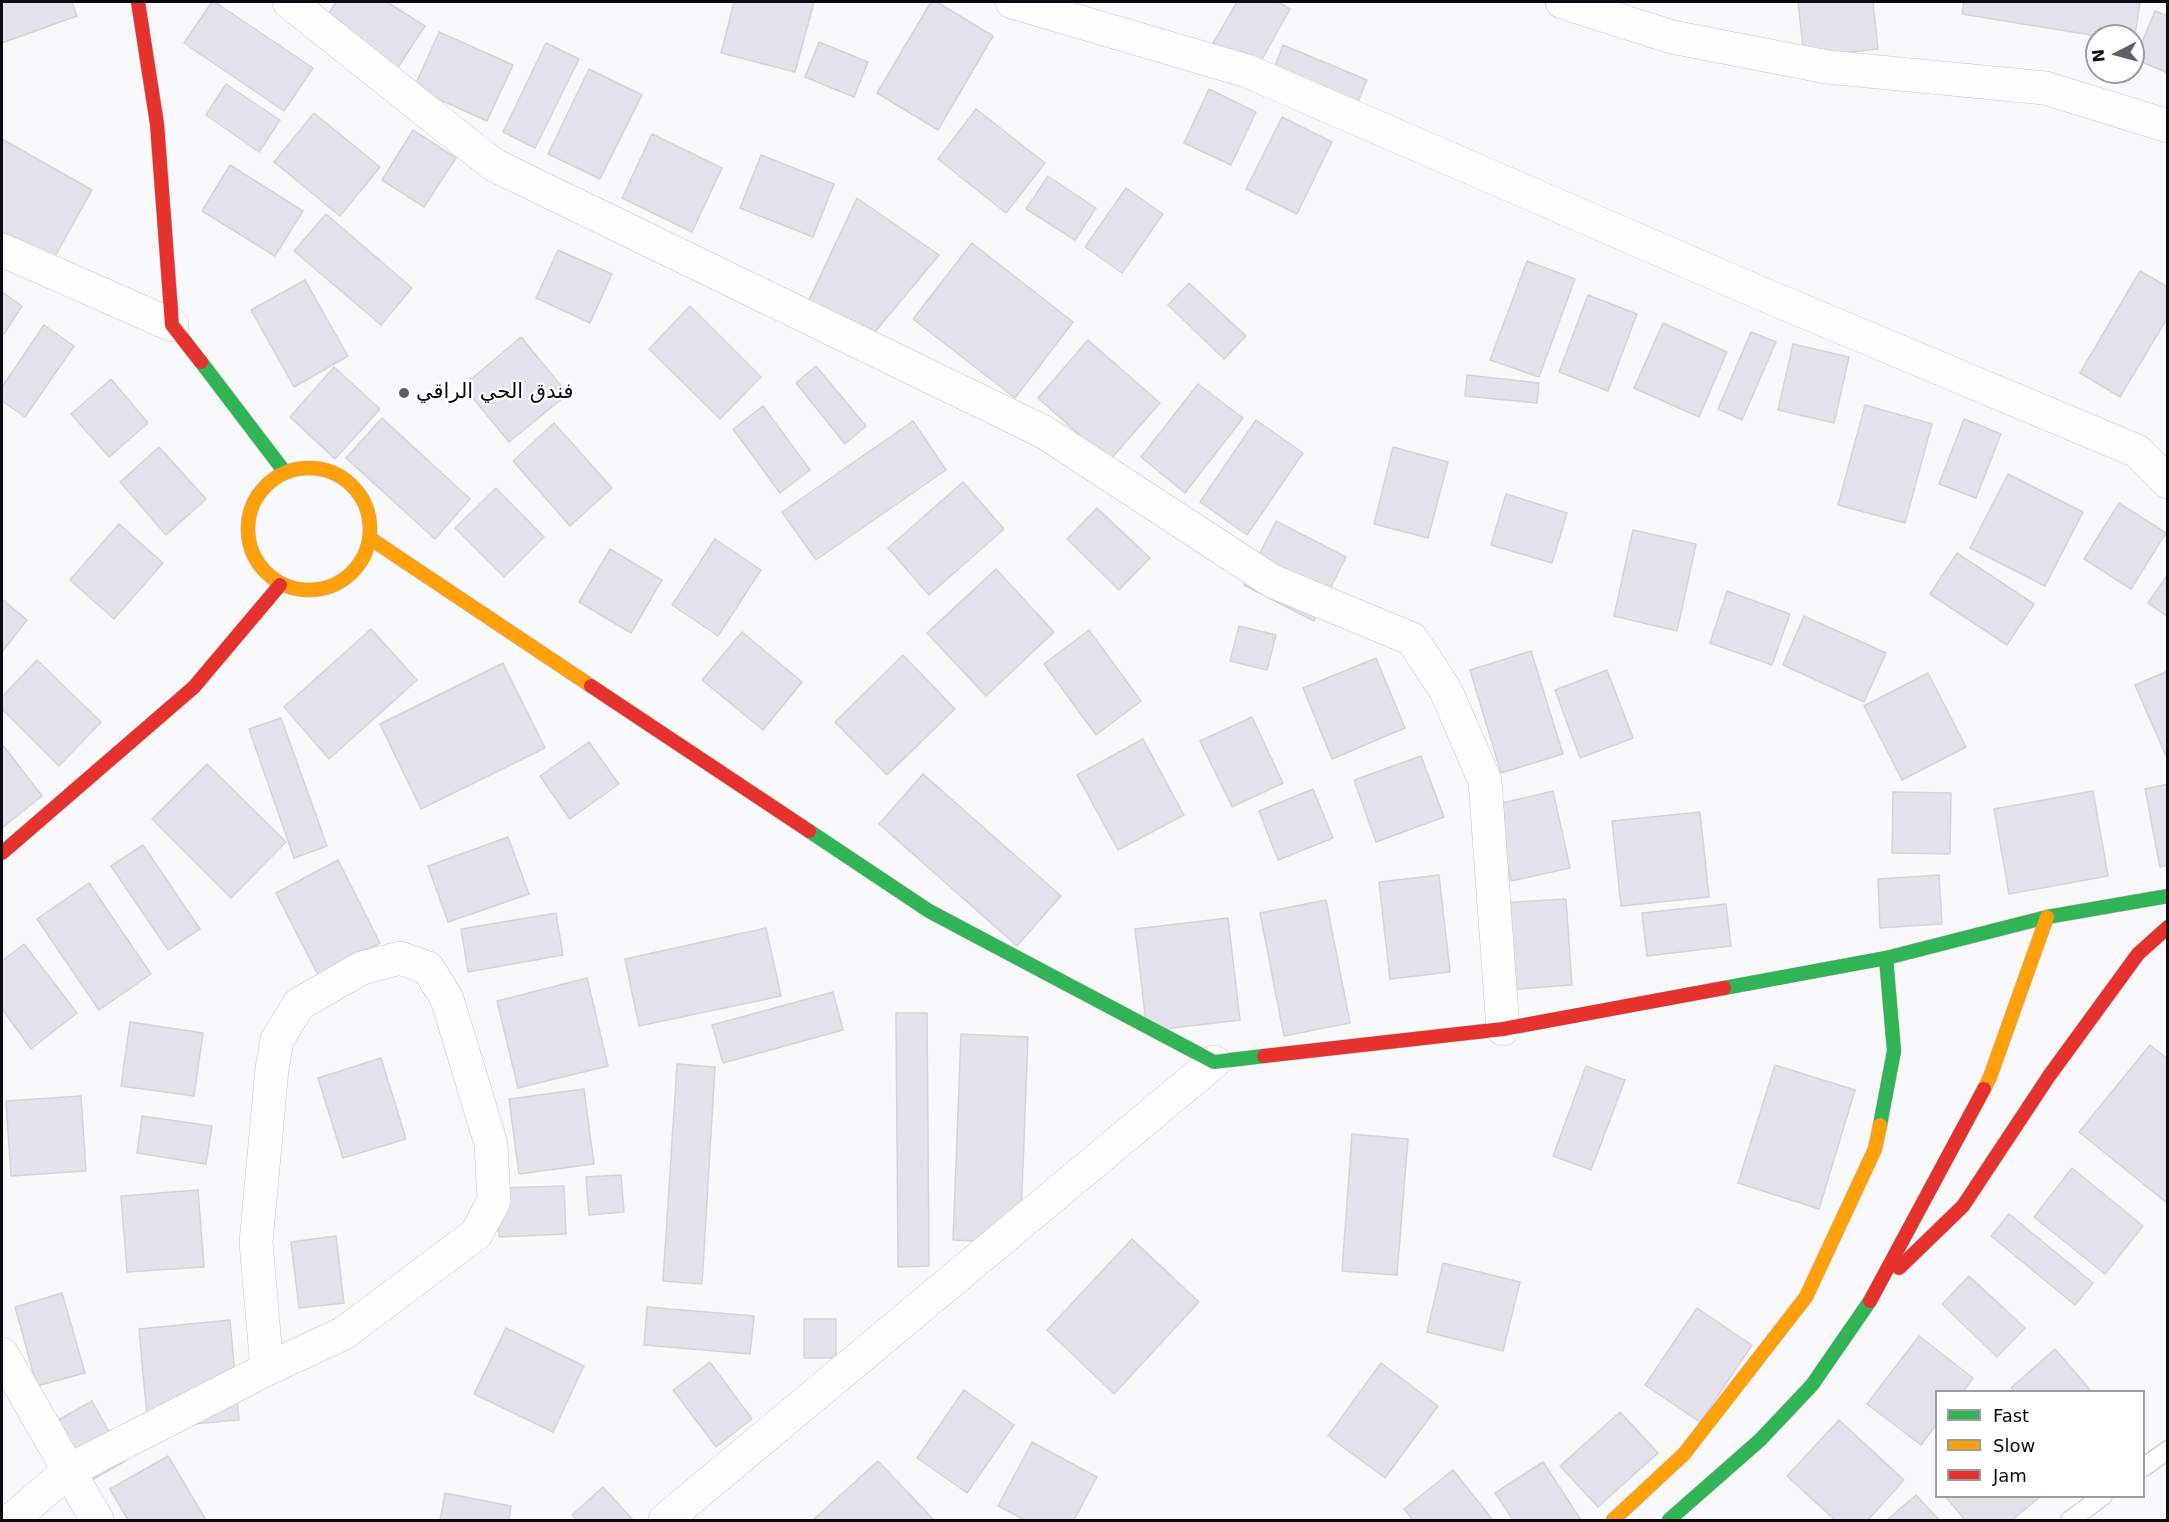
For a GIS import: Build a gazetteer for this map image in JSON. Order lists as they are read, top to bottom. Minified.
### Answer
{"places":["فندق الحي الراقي"],"legend":["Fast","Slow","Jam"],"north":"left"}
